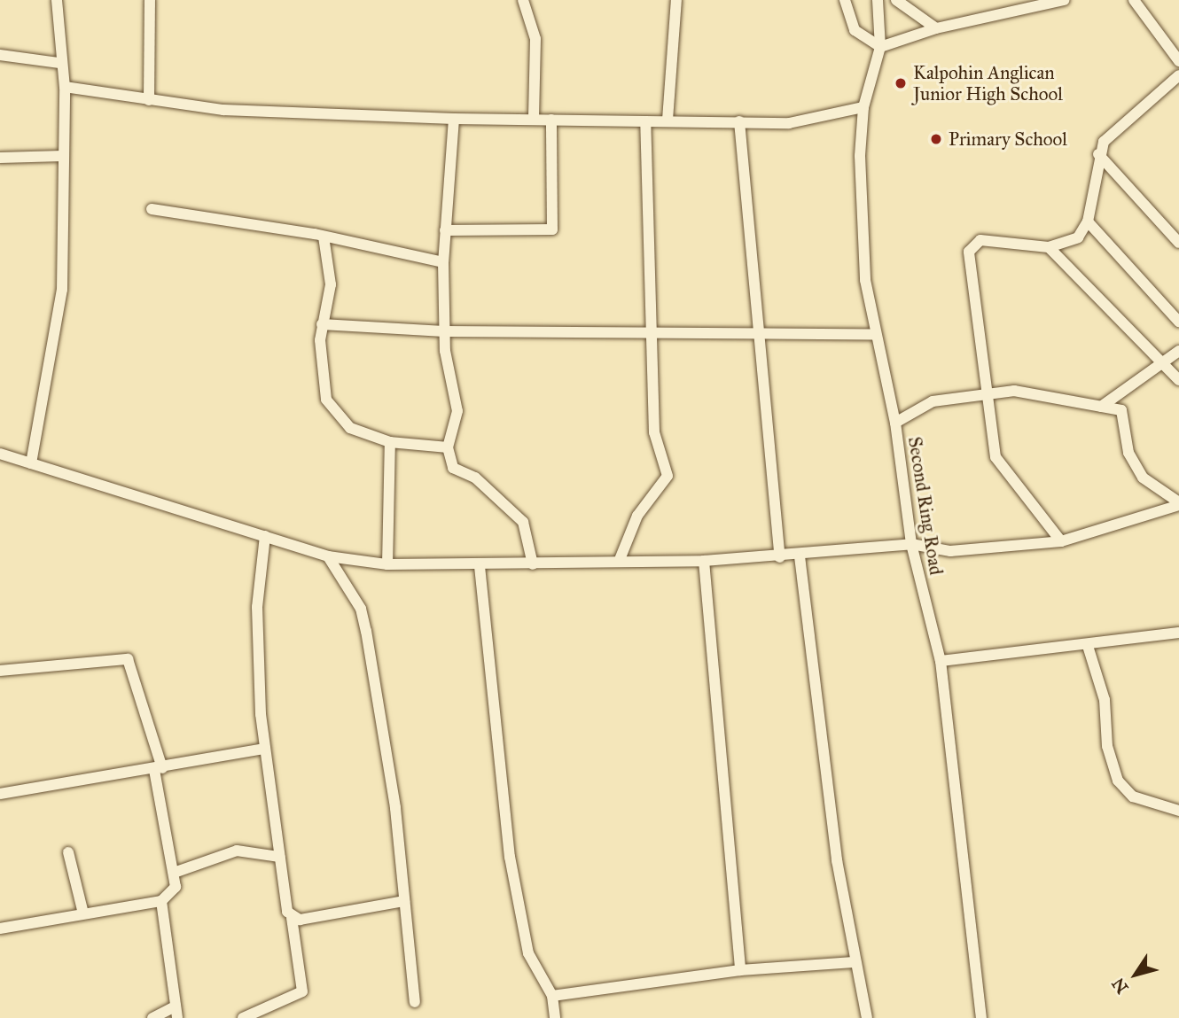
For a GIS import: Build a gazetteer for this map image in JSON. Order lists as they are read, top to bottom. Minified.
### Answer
{"streets":{"street":["Second Ring Road"]},"places":["Kalpohin Anglican Junior High School","Primary School"],"north":"bottom left"}
